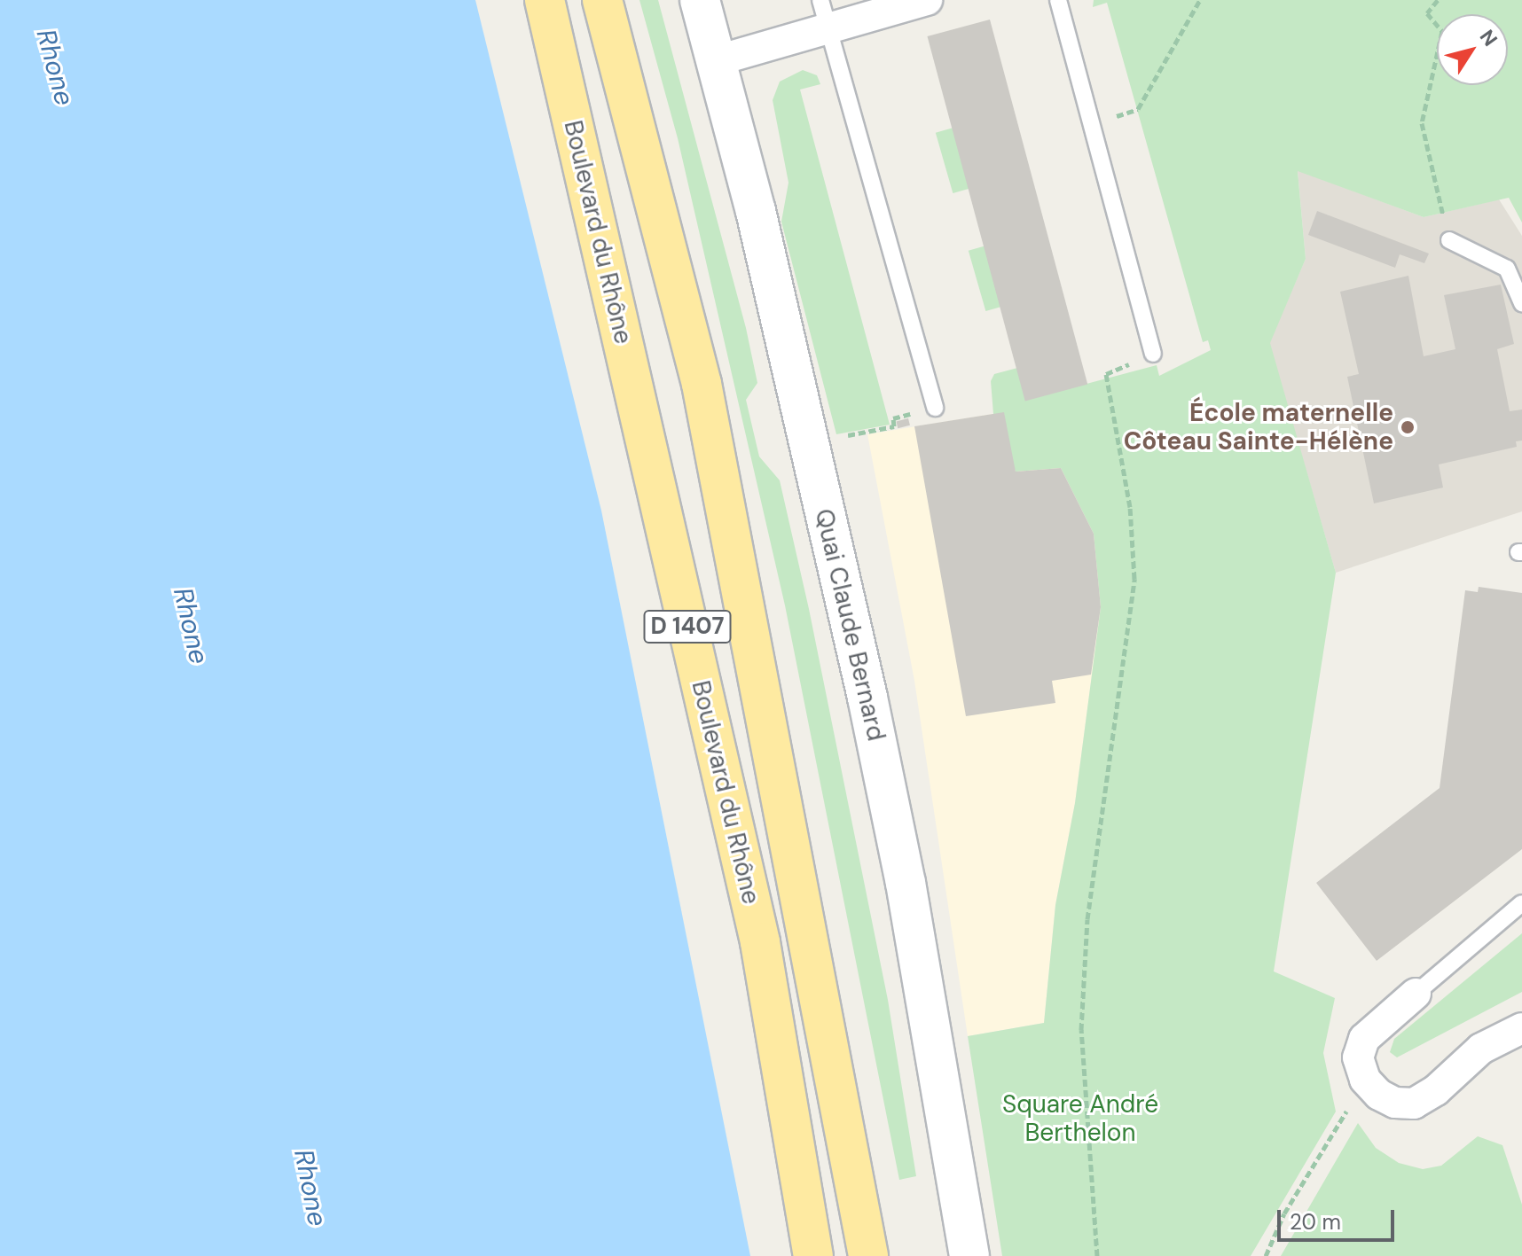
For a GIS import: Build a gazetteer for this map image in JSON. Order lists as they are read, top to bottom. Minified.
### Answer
{"streets":{"highway":["Boulevard du Rhône","D 1407"],"main road":["Quai Claude Bernard"]},"water":["Rhone"],"parks":["Square André Berthelon"],"places":["École maternelle Côteau Sainte-Hélène"],"scale_bar":"20 m","north":"top right"}
